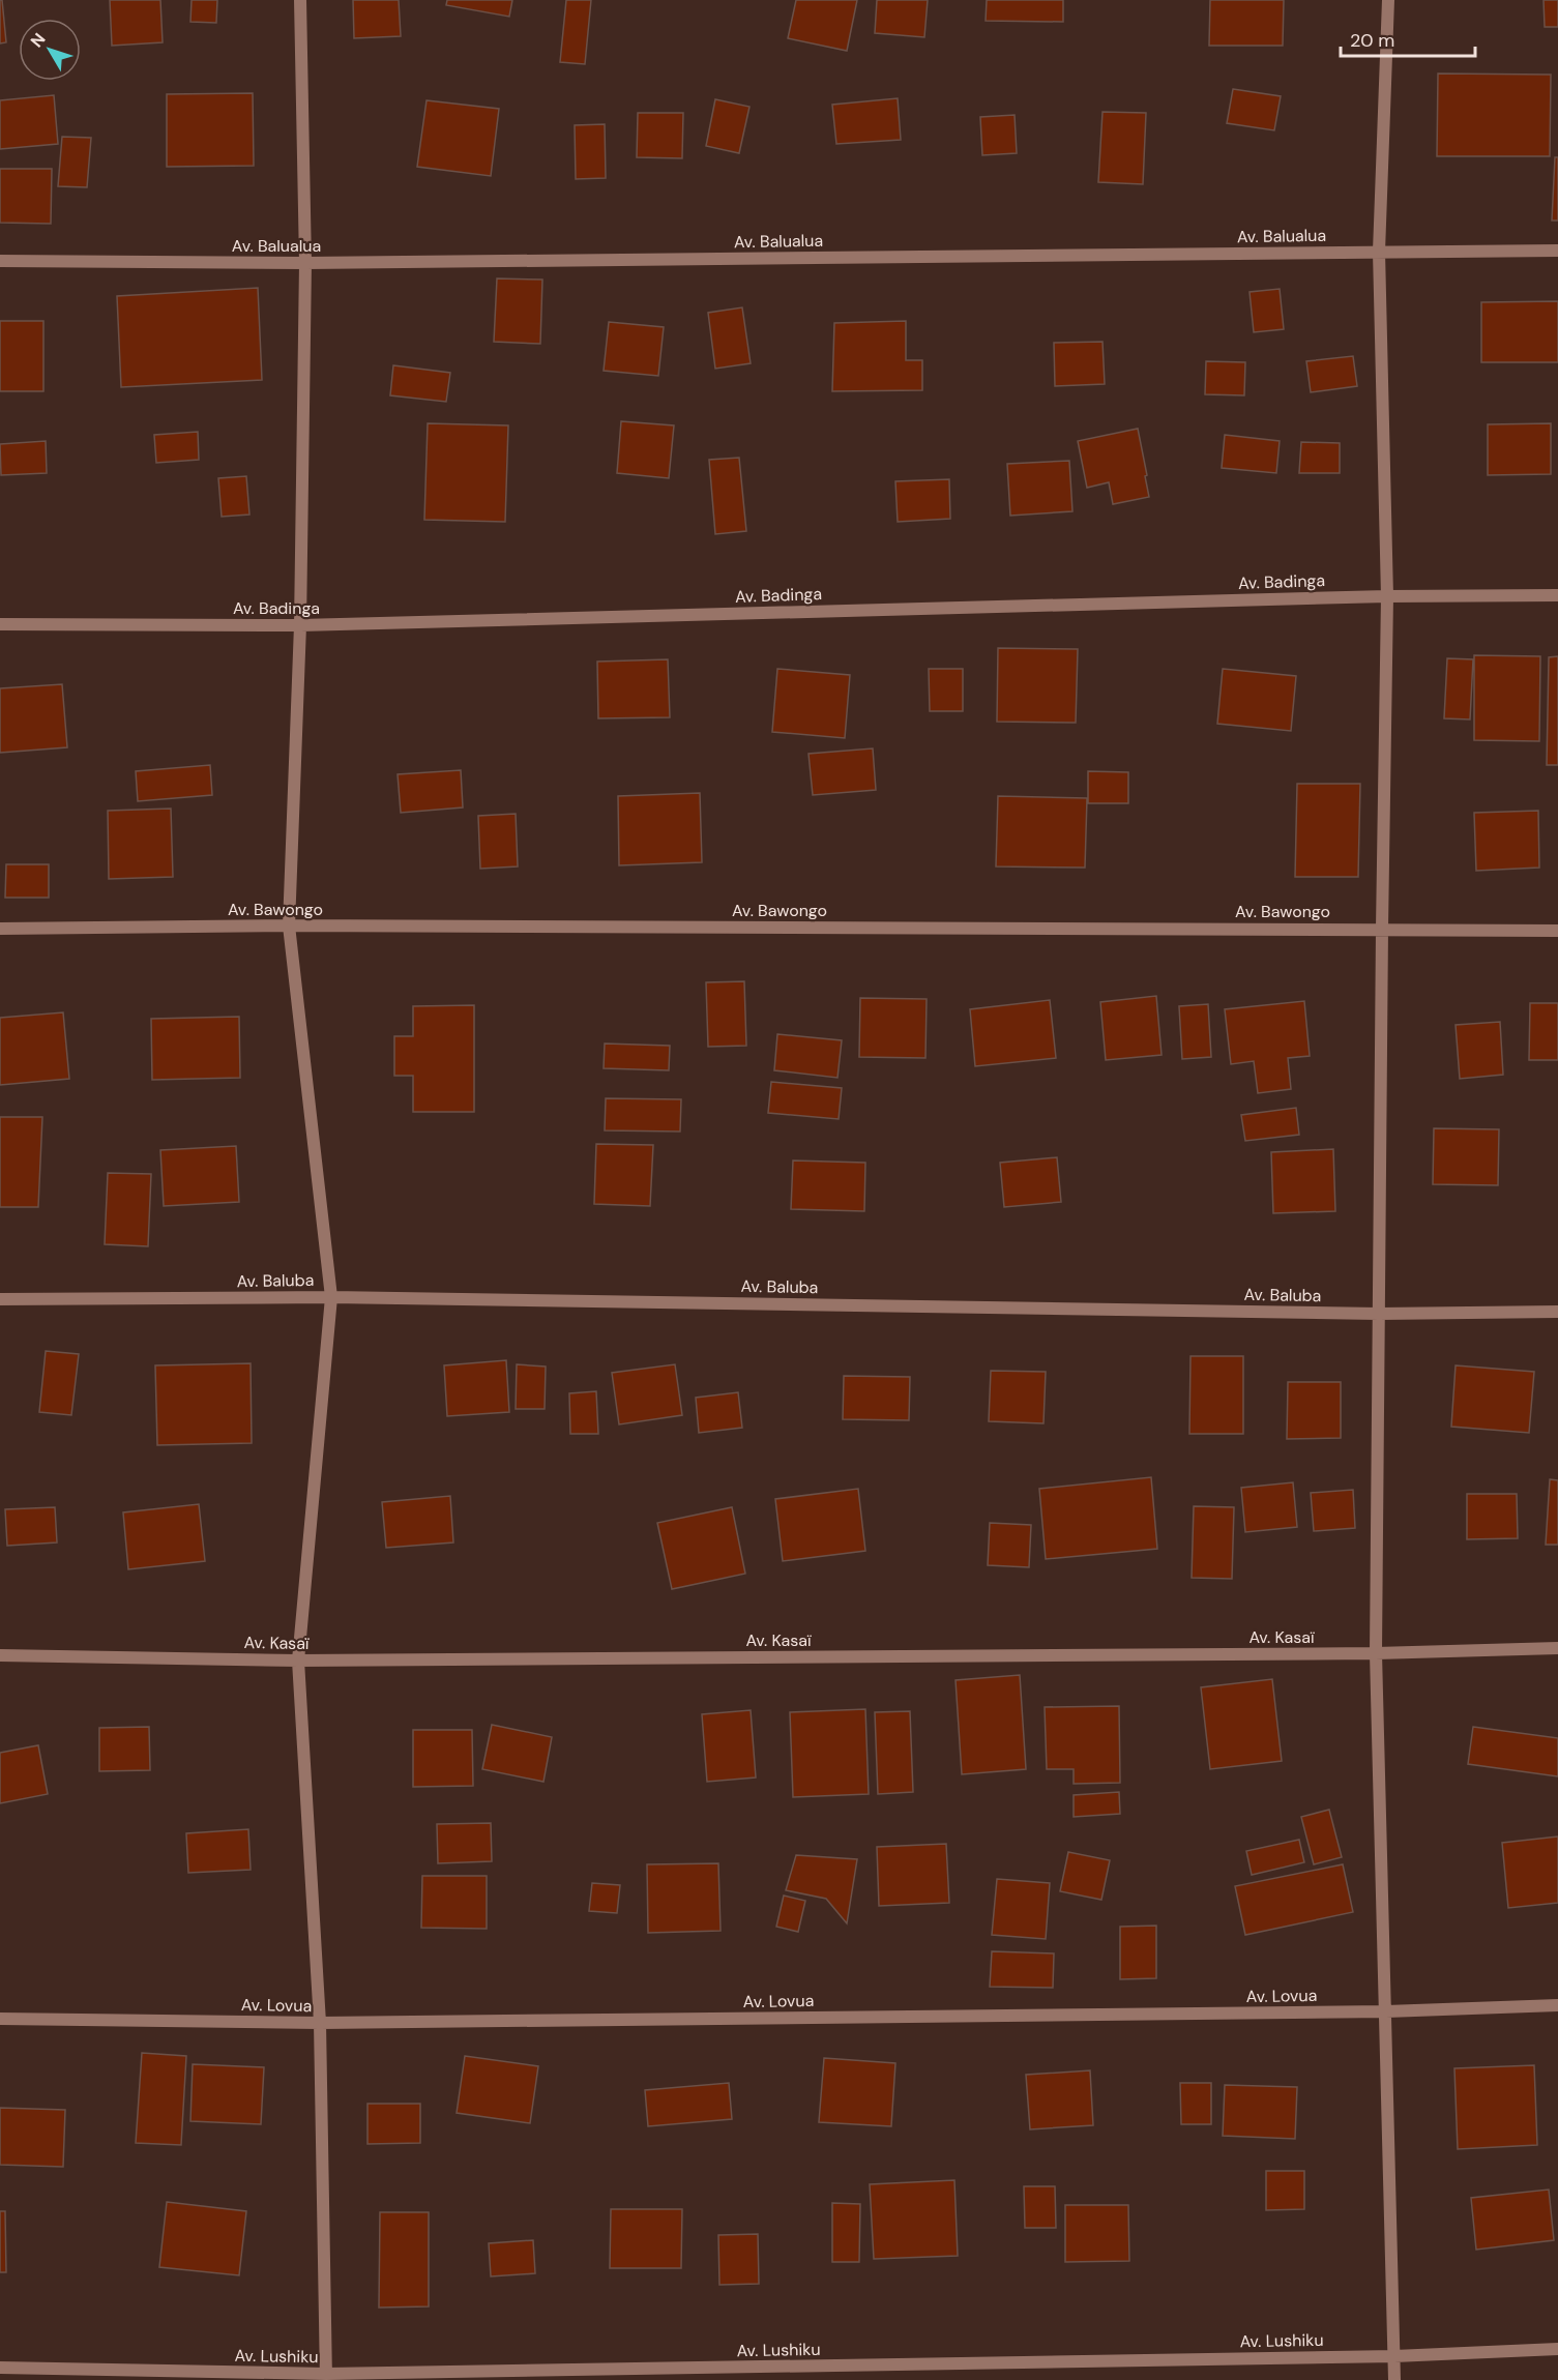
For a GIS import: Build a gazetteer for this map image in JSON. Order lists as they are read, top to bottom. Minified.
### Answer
{"streets":{"street":["Av. Balualua","Av. Badinga","Av. Bawongo","Av. Baluba","Av. Kasaï","Av. Lovua","Av. Lushiku"]},"scale_bar":"20 m","north":"top left"}
